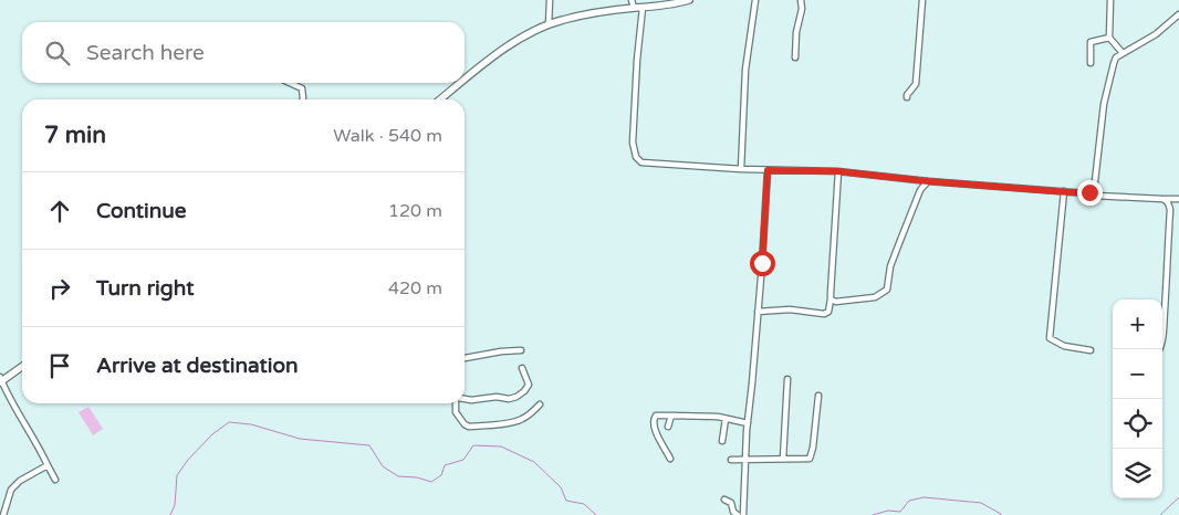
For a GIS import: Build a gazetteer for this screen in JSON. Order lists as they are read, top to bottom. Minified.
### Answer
{"page":{"search":"Search here","heading":["7 min","Walk · 540 m"],"list":[["Continue","120 m"],["Turn right","420 m"],"Arrive at destination"],"map_buttons":["+","−"]}}
